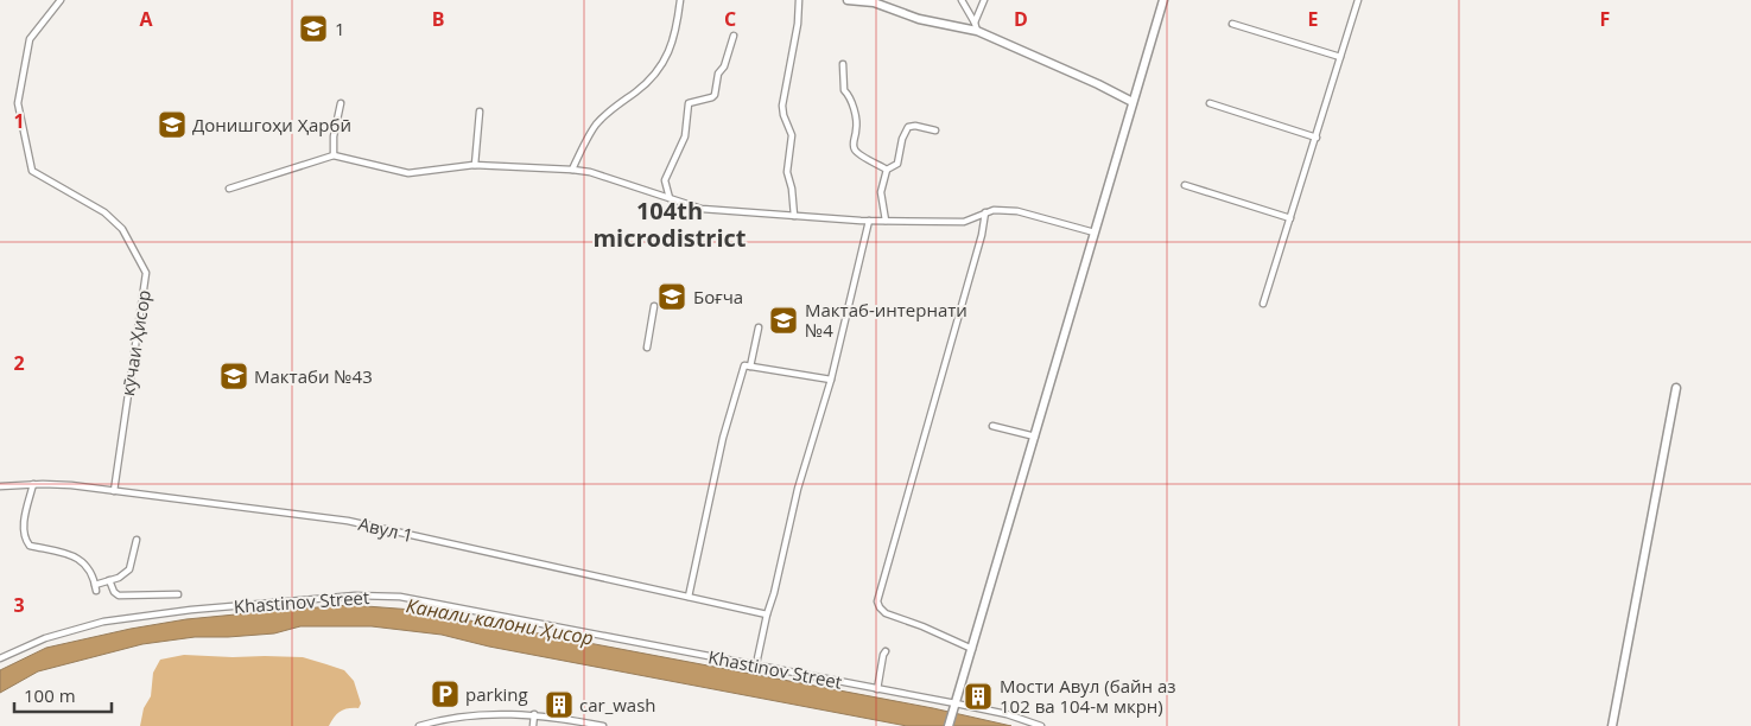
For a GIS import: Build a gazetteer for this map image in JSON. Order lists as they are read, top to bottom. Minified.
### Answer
{"streets":{"street":["кӯчаи Ҳисор","Авул 1","Khastinov Street"]},"crossings":[["кӯчаи Ҳисор","Авул 1"]],"districts":["104th microdistrict"],"water":["Канали калони Ҳисор"],"places":{"school or university":["1","Донишгоҳи Ҳарбӣ","Боғча","Мактаб-интернати №4","Мактаби №43"],"parking":["parking"],"building":["Мости Авул (байн аз 102 ва 104-м мкрн)","car_wash"]},"scale_bar":"100 m","grid":{"columns":["A","B","C","D","E","F"],"rows":["1","2","3"]}}
